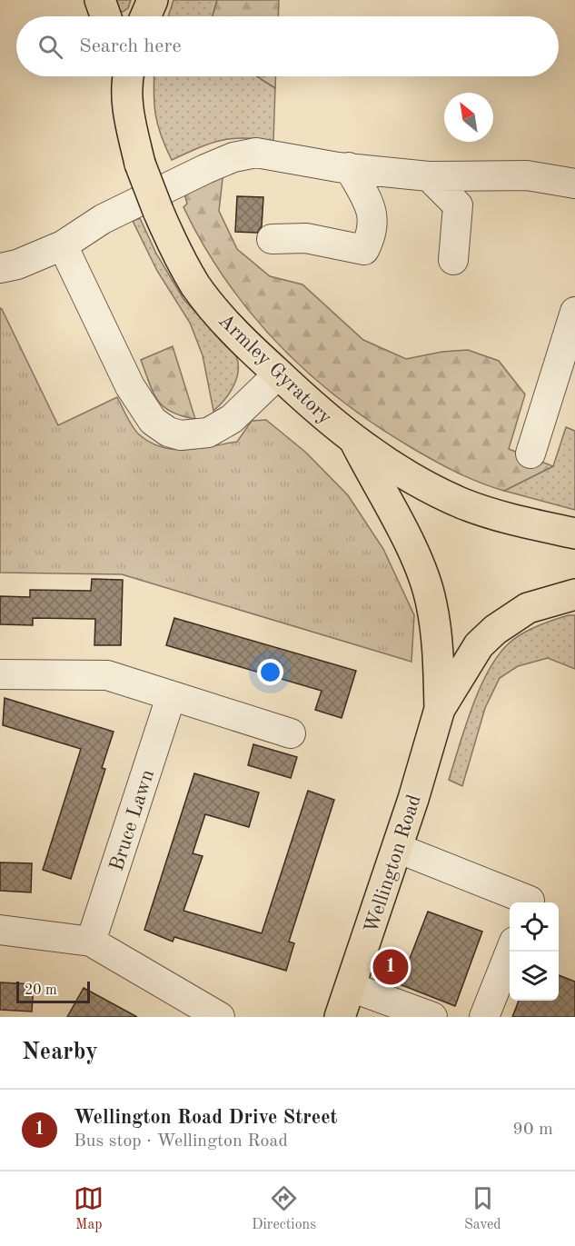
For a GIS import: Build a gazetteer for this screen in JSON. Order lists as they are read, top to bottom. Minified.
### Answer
{"streets":{"main road":["Armley Gyratory","Wellington Road"],"street":["Bruce Lawn"]},"crossings":[["Armley Gyratory","Wellington Road"]],"scale_bar":"20 m","north":"top left","page":{"search":"Search here","pins":"1","scale":"20 m","heading":"Nearby","list":[{"mark":"1","name":"Wellington Road Drive Street","note":"Bus stop · Wellington Road","value":"90 m"}],"nav":["Map","Directions","Saved"]}}
